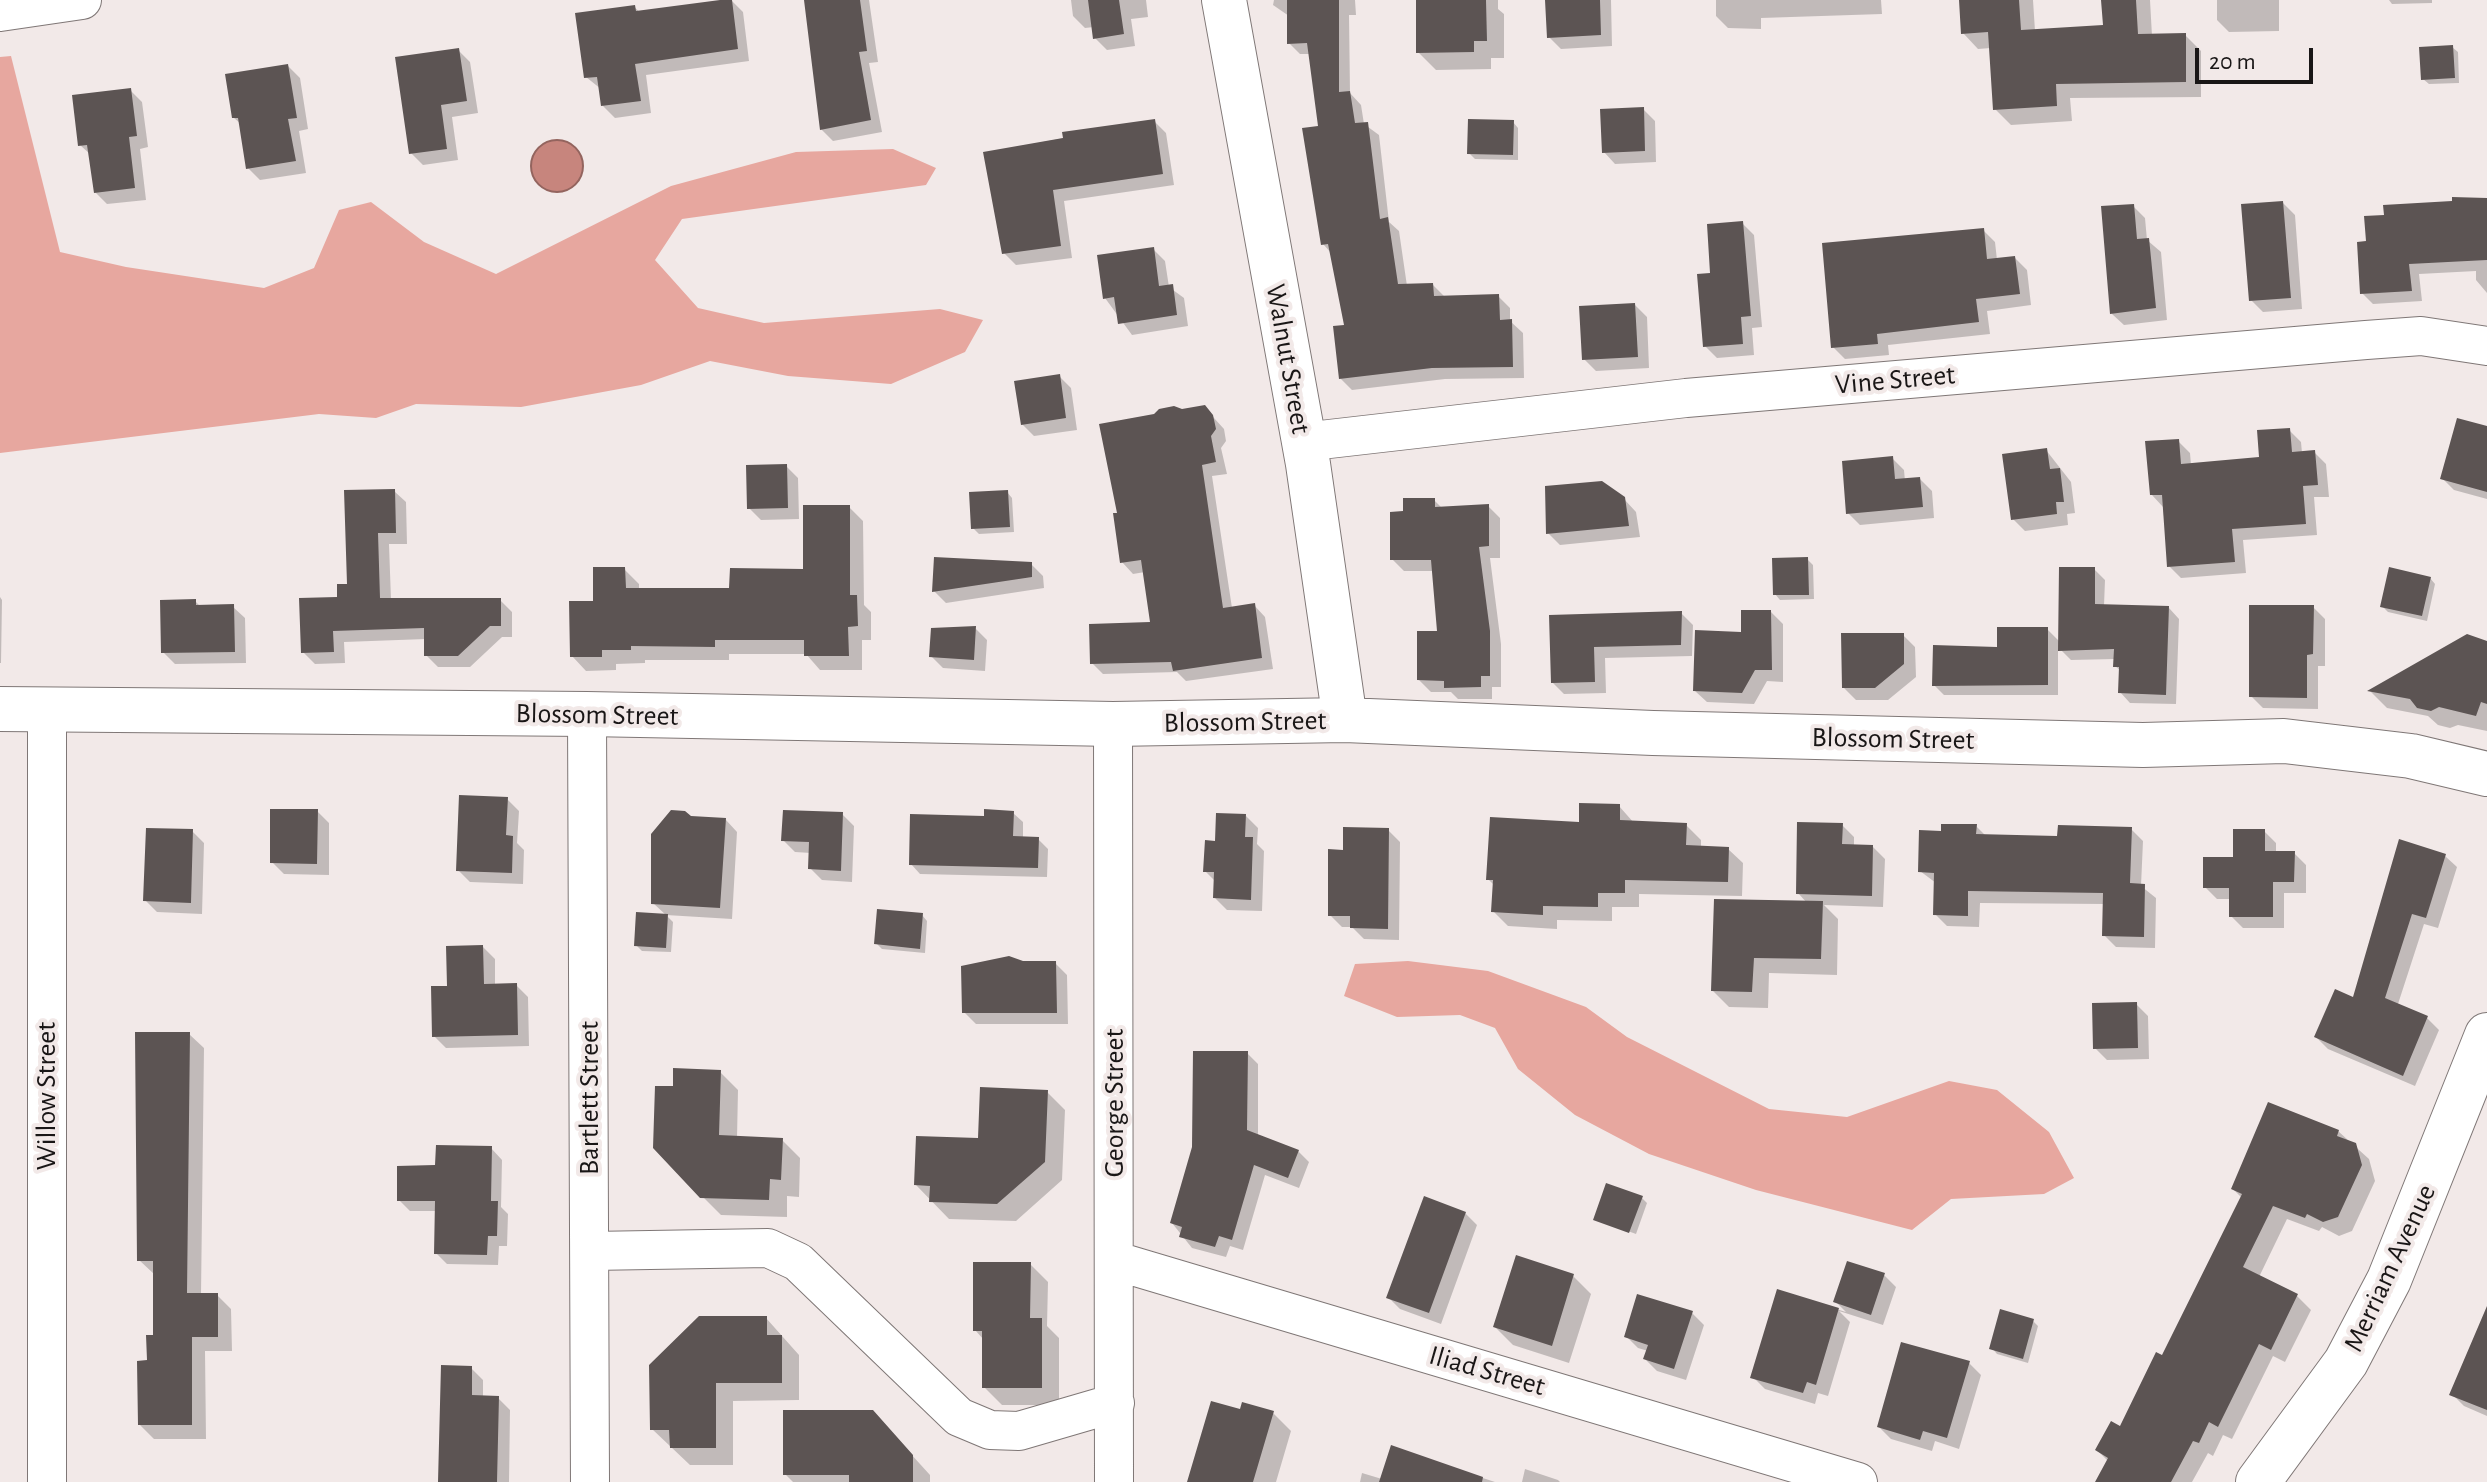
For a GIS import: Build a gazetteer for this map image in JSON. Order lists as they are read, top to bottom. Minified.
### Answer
{"streets":{"street":["Walnut Street","Vine Street","Blossom Street","Willow Street","Bartlett Street","George Street","Merriam Avenue","Iliad Street"]},"crossings":[["Walnut Street","Vine Street"],["Walnut Street","Blossom Street"],["Blossom Street","Willow Street"],["Blossom Street","Bartlett Street"],["Blossom Street","George Street"],["George Street","Iliad Street"]],"scale_bar":"20 m"}
